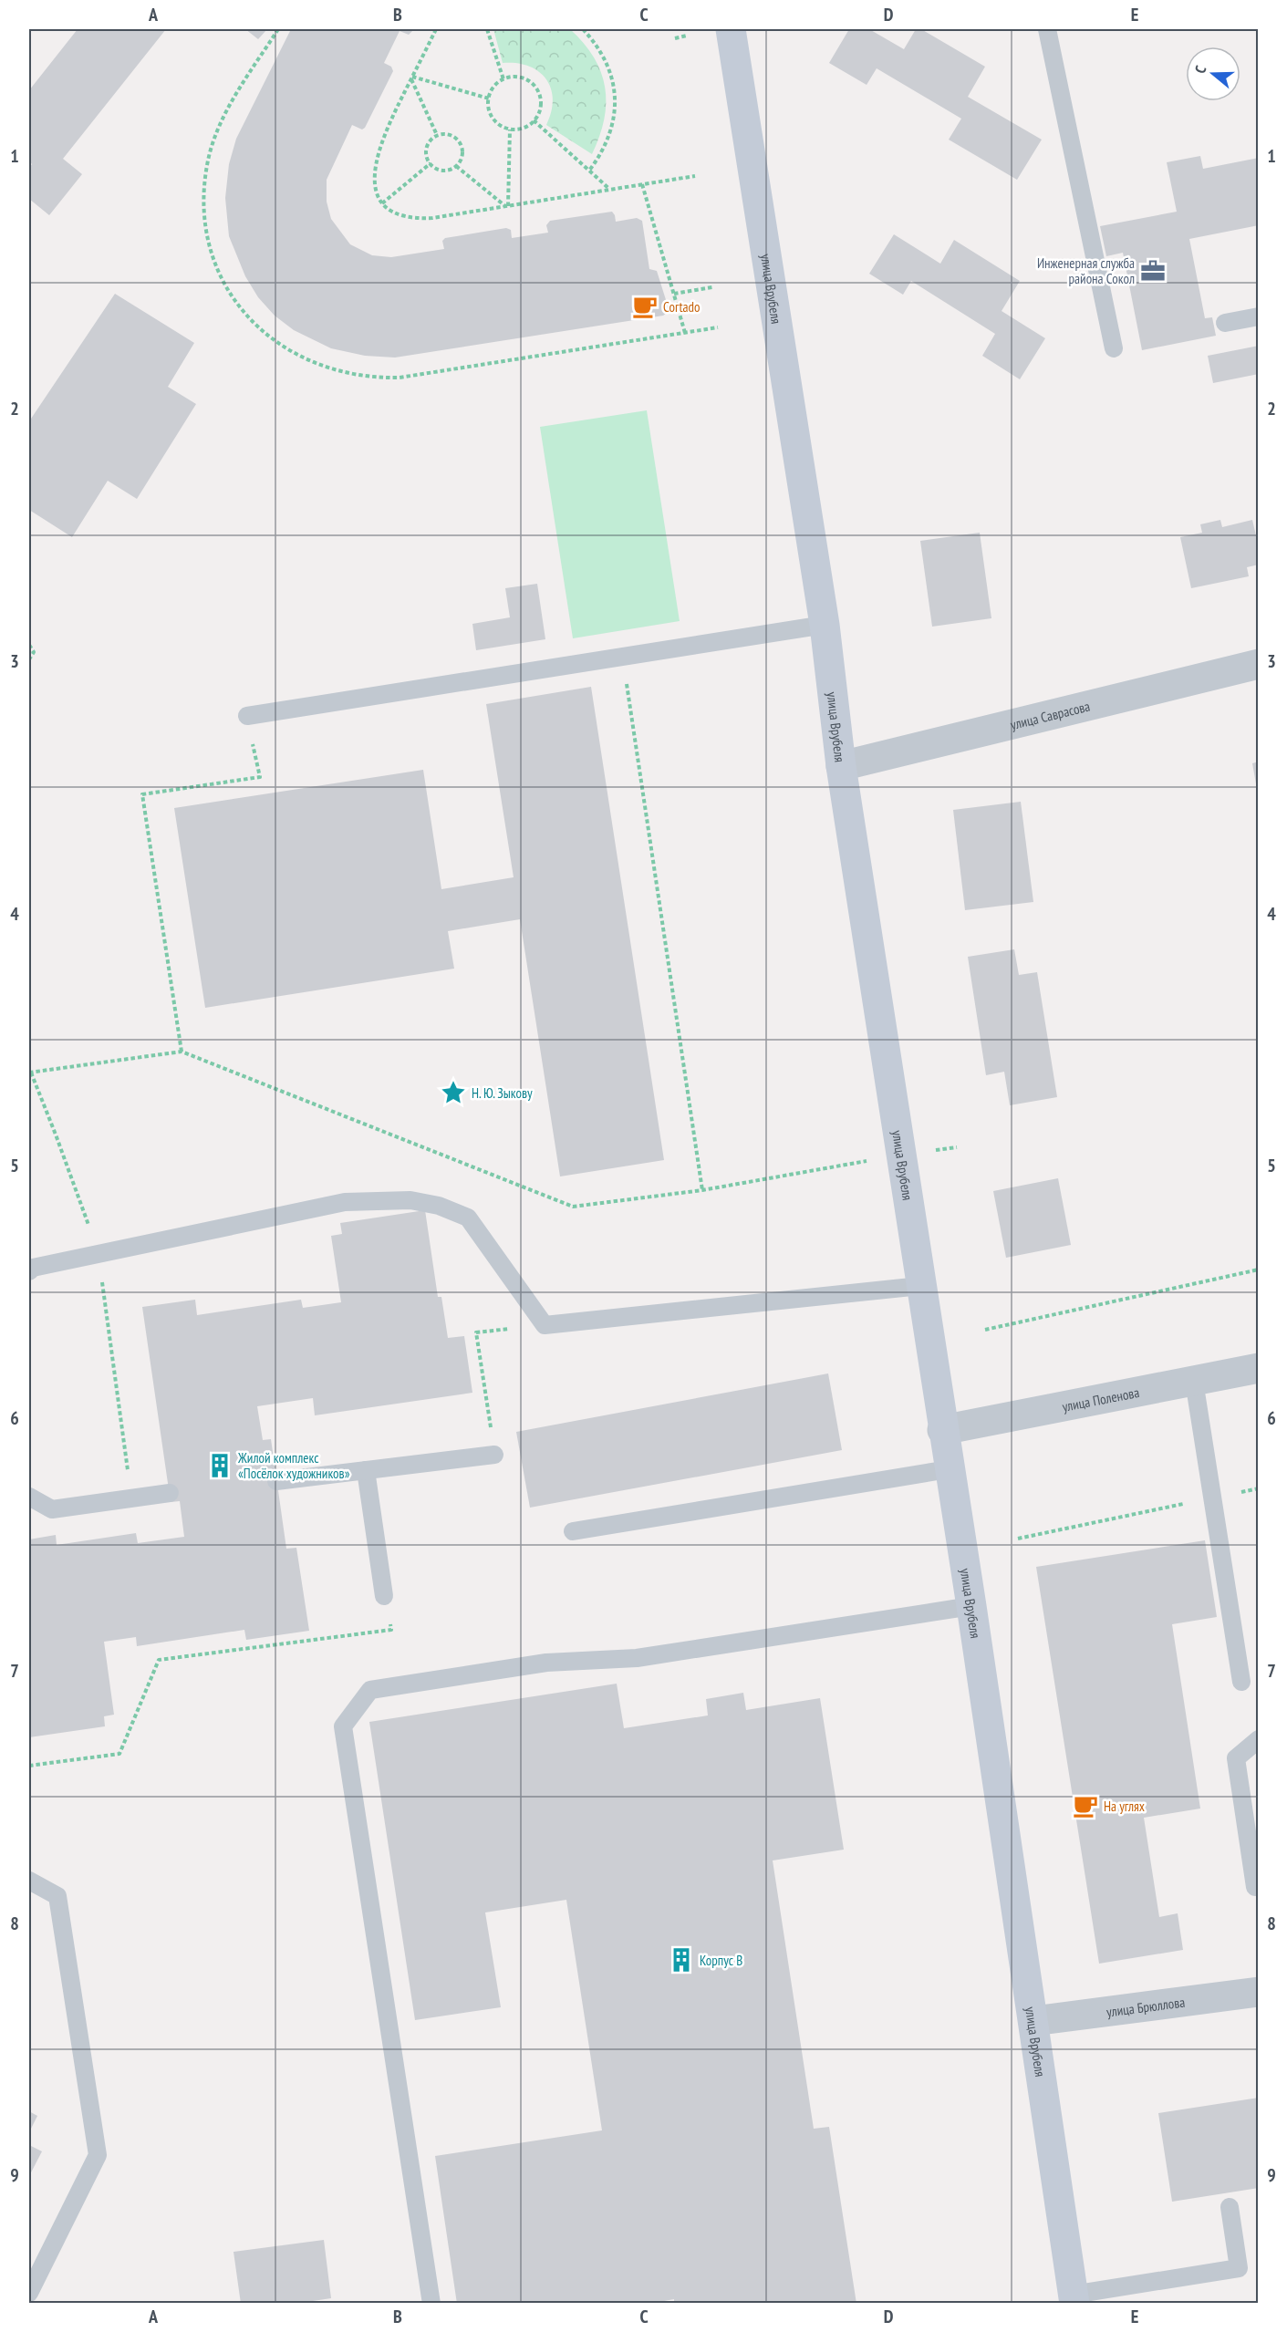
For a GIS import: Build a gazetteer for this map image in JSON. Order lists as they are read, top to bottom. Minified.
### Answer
{"streets":{"street":["улица Врубеля","улица Саврасова","улица Поленова","улица Брюллова"]},"crossings":[["улица Врубеля","улица Саврасова"],["улица Врубеля","улица Поленова"],["улица Врубеля","улица Брюллова"]],"places":{"office":["Инженерная служба района Сокол"],"cafe":["Cortado","На углях"],"place":["Н. Ю. Зыкову"],"building":["Жилой комплекс «Посёлок художников»","Корпус В"]},"north":"left","grid":{"columns":["A","B","C","D","E"],"rows":["1","2","3","4","5","6","7","8","9"]}}
